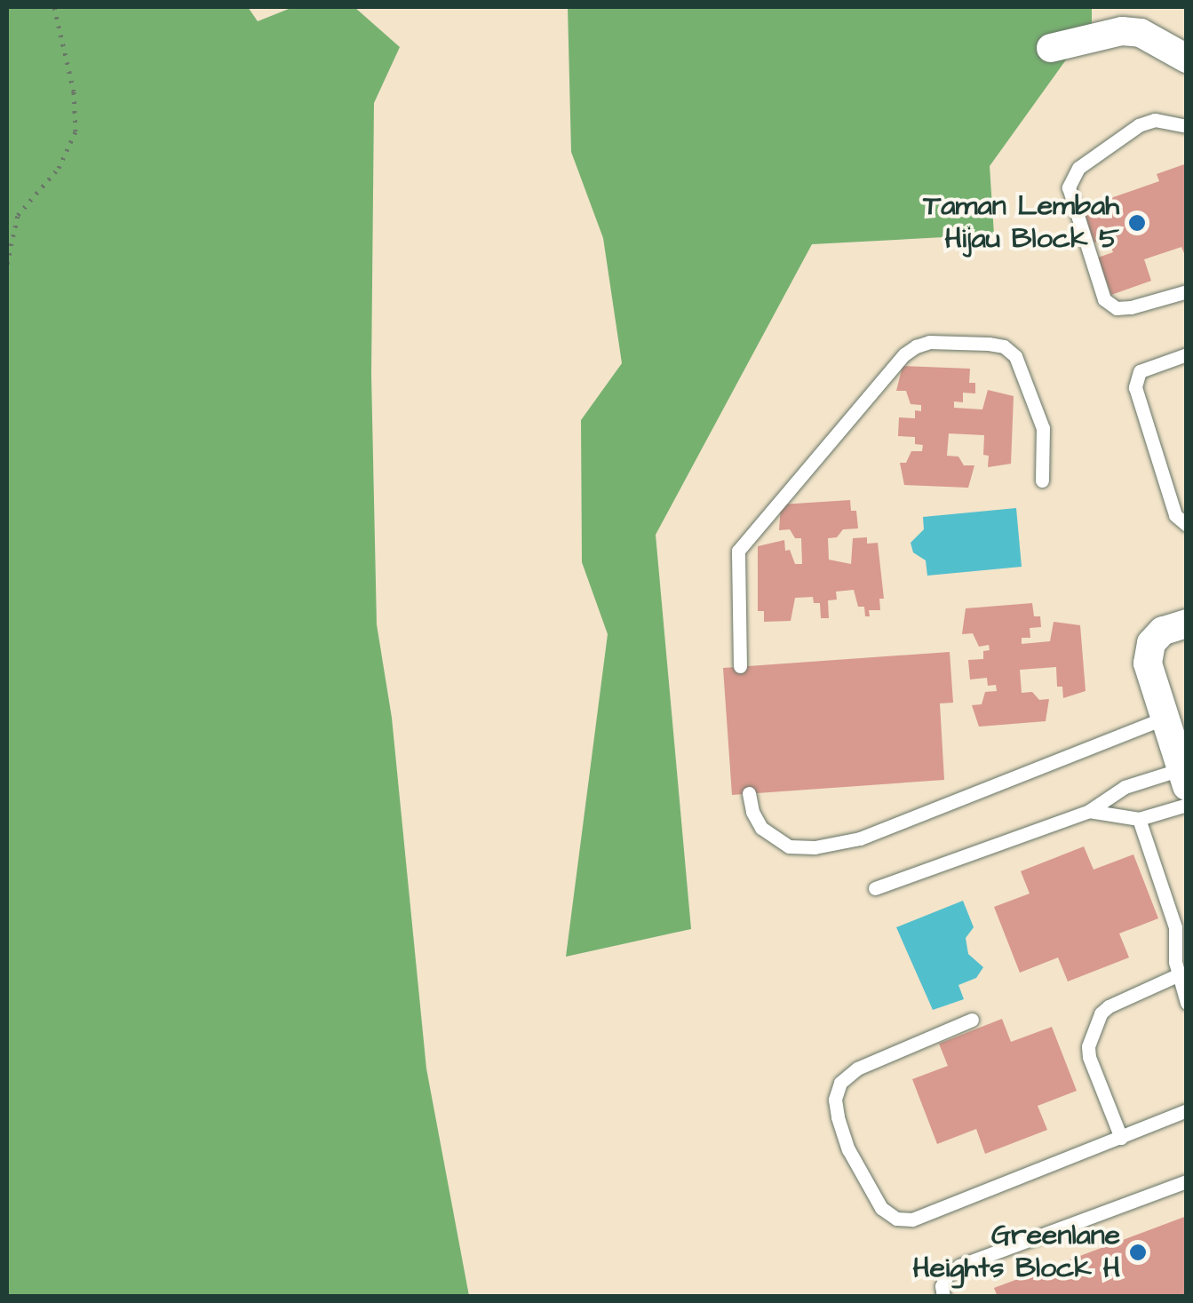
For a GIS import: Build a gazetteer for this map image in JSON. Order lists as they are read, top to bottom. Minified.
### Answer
{"places":["Taman Lembah Hijau Block 5","Greenlane Heights Block H"]}
